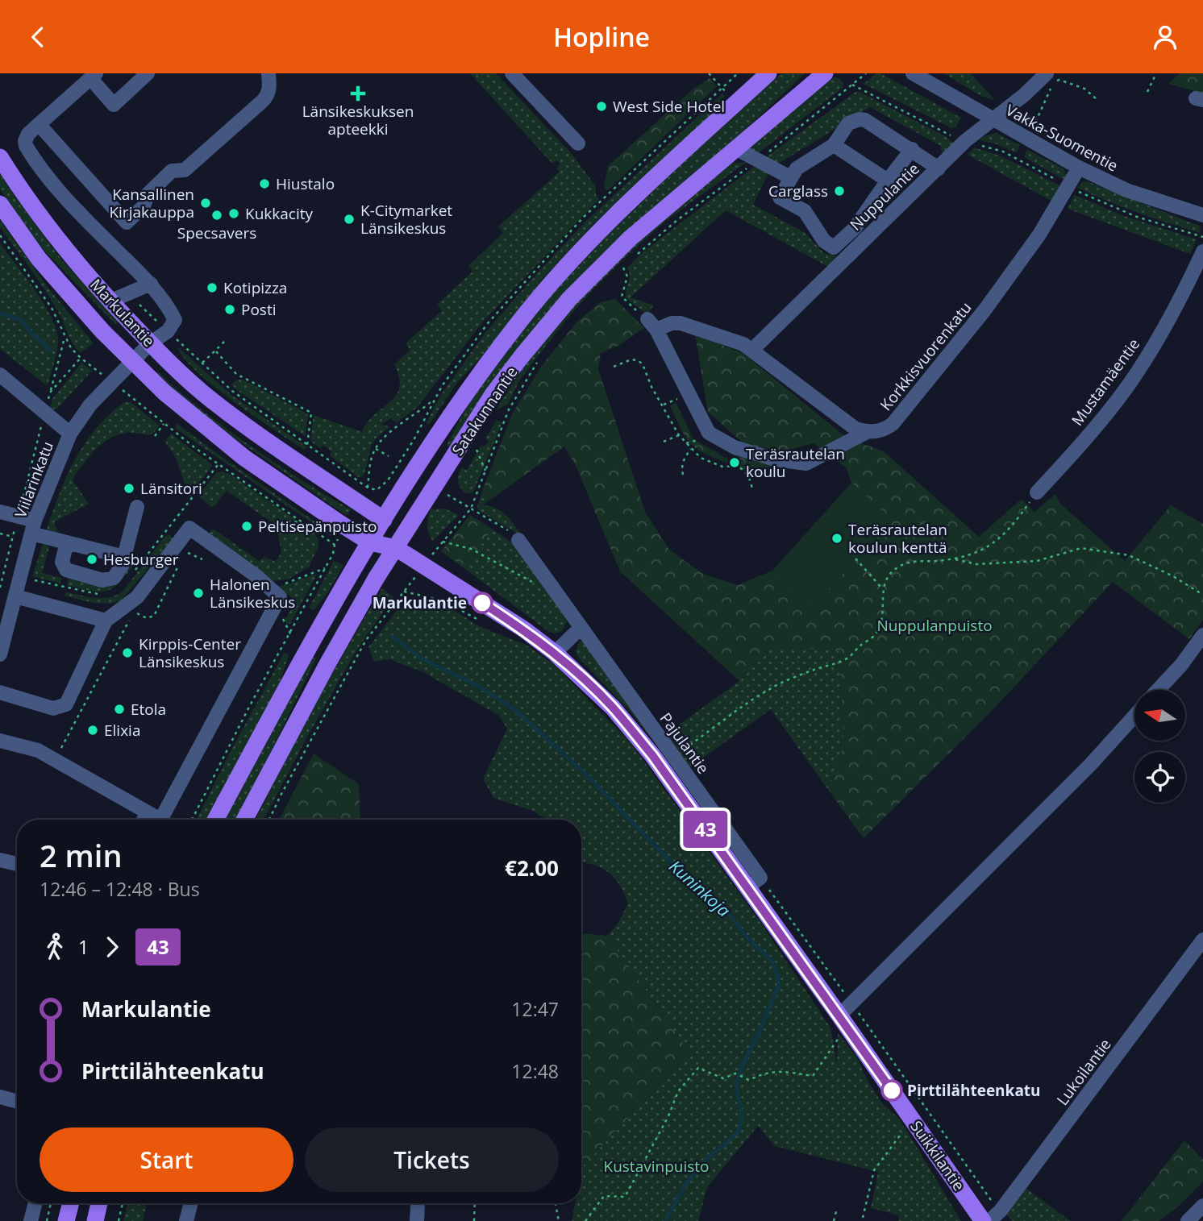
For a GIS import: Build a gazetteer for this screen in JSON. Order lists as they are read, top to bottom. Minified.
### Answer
{"streets":{"main road":["Markulantie","Satakunnantie","Suikkilantie"],"street":["Vakka-Suomentie","Nuppulantie","Korkkisvuorenkatu","Mustamäentie","Viilarinkatu","Pajulantie","Lukoilantie"]},"crossings":[["Vakka-Suomentie","Nuppulantie"],["Vakka-Suomentie","Korkkisvuorenkatu"],["Markulantie","Satakunnantie"],["Markulantie","Viilarinkatu"],["Markulantie","Suikkilantie"],["Satakunnantie","Suikkilantie"],["Pajulantie","Suikkilantie"]],"water":["Kuninkoja"],"parks":["Nuppulanpuisto","Kustavinpuisto"],"places":{"health":["Länsikeskuksen apteekki"],"other":["West Side Hotel","Hiustalo","Carglass","Kansallinen Kirjakauppa","Kukkacity","Specsavers","K-Citymarket Länsikeskus","Kotipizza","Posti","Teräsrautelan koulu","Länsitori","Peltisepänpuisto","Teräsrautelan koulun kenttä","Hesburger","Halonen Länsikeskus","Markulantie","Kirppis-Center Länsikeskus","Etola","Elixia","Pirttilähteenkatu"]},"lines":["bus line 43"],"north":"left","page":{"header":"Hopline","on_map":"43","heading":["2 min","12:46 – 12:48 · Bus","€2.00"],"legs":["1","43"],"list":[{"name":"Markulantie","value":"12:47"},{"name":"Pirttilähteenkatu","value":"12:48"}],"buttons":["Start","Tickets"]}}
